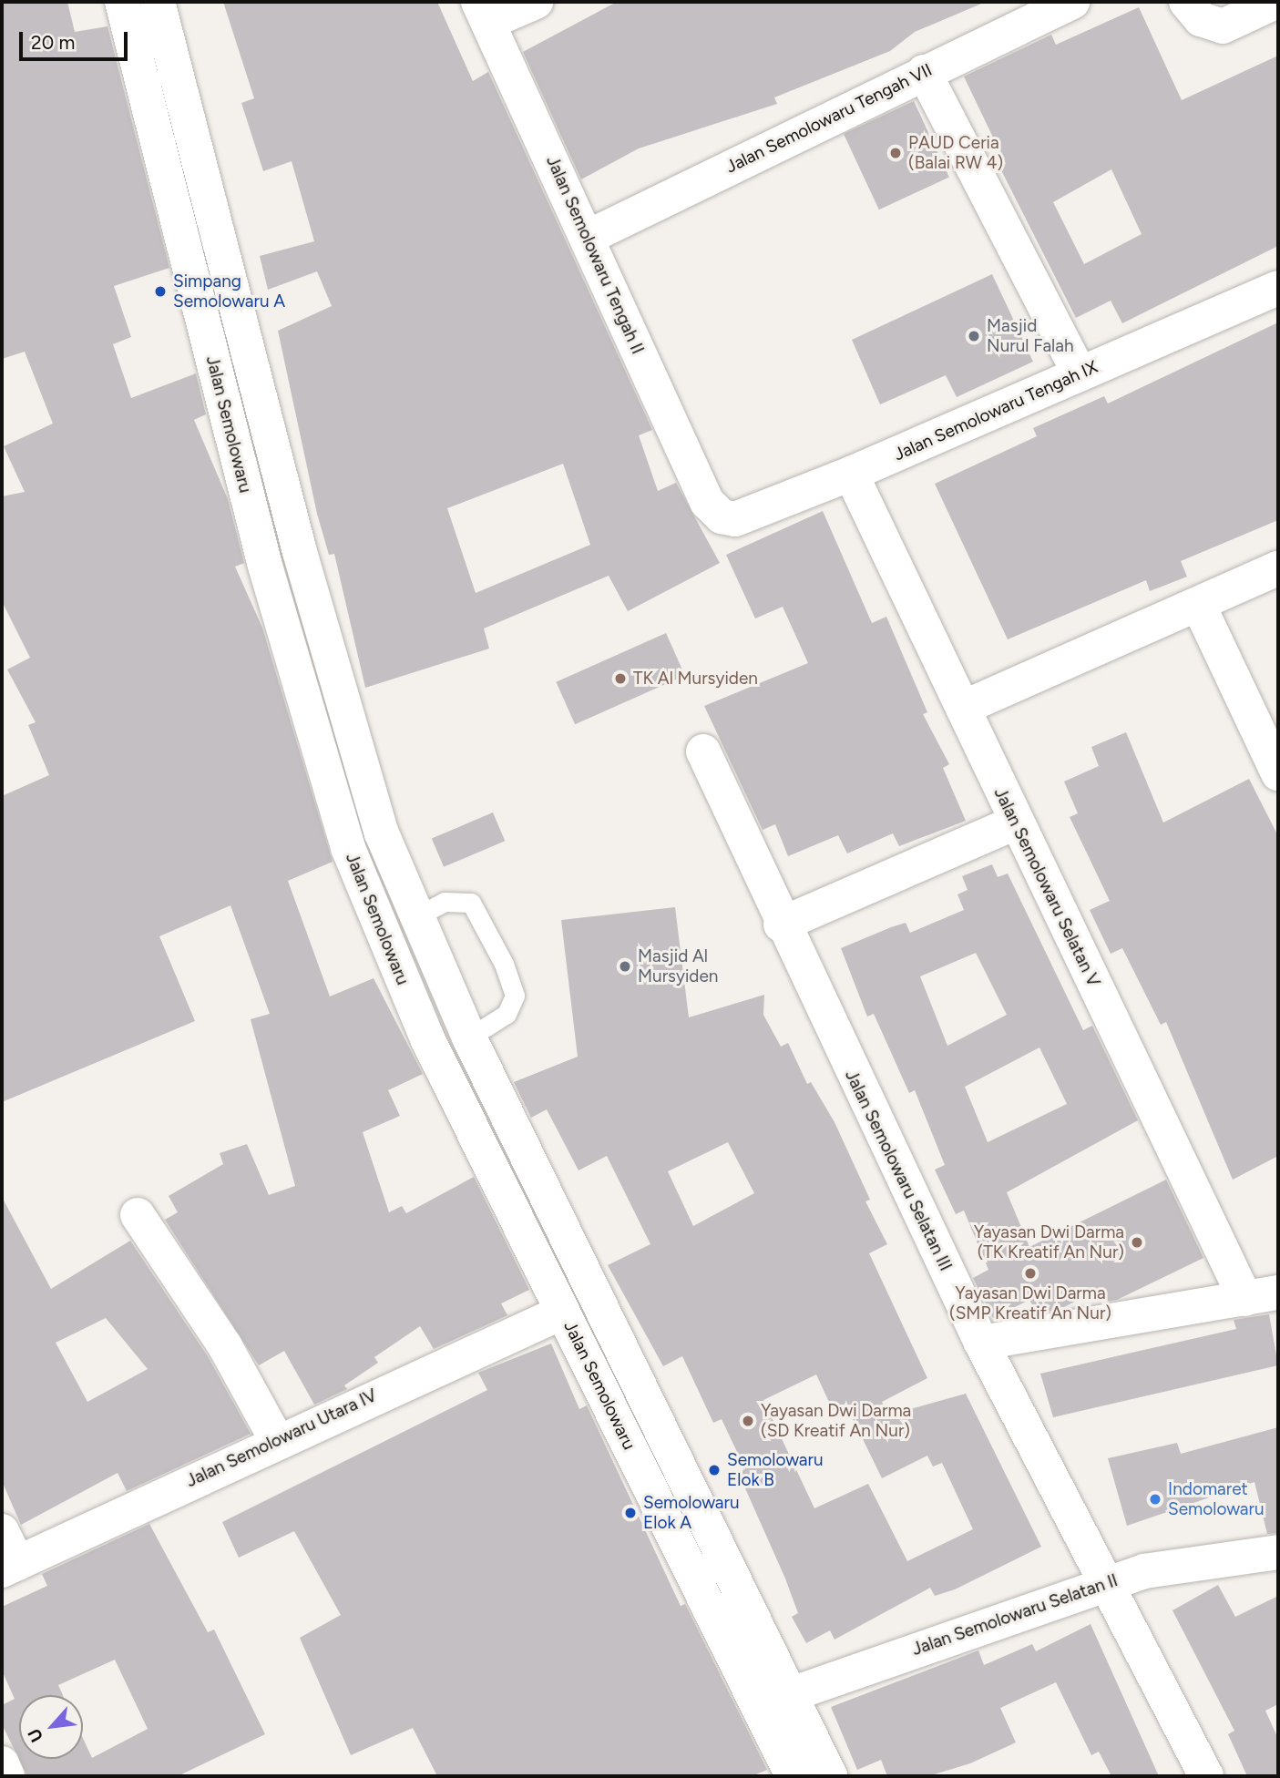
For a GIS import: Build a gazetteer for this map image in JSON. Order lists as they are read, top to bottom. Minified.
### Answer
{"streets":{"street":["Jalan Semolowaru Tengah VII","Jalan Semolowaru Tengah II","Jalan Semolowaru Tengah IX","Jalan Semolowaru","Jalan Semolowaru Selatan V","Jalan Semolowaru Selatan III","Jalan Semolowaru Utara IV","Jalan Semolowaru Selatan II"]},"crossings":[["Jalan Semolowaru Tengah VII","Jalan Semolowaru Tengah II"],["Jalan Semolowaru Tengah II","Jalan Semolowaru Tengah IX"],["Jalan Semolowaru Tengah IX","Jalan Semolowaru Selatan V"],["Jalan Semolowaru","Jalan Semolowaru Utara IV"],["Jalan Semolowaru","Jalan Semolowaru Selatan II"],["Jalan Semolowaru Selatan III","Jalan Semolowaru Selatan II"]],"places":["PAUD Ceria (Balai RW 4)","Simpang Semolowaru A","Masjid Nurul Falah","TK Al Mursyiden","Masjid Al Mursyiden","Yayasan Dwi Darma (TK Kreatif An Nur)","Yayasan Dwi Darma (SMP Kreatif An Nur)","Yayasan Dwi Darma (SD Kreatif An Nur)","Semolowaru Elok B","Indomaret Semolowaru","Semolowaru Elok A"],"scale_bar":"20 m","north":"bottom left"}
